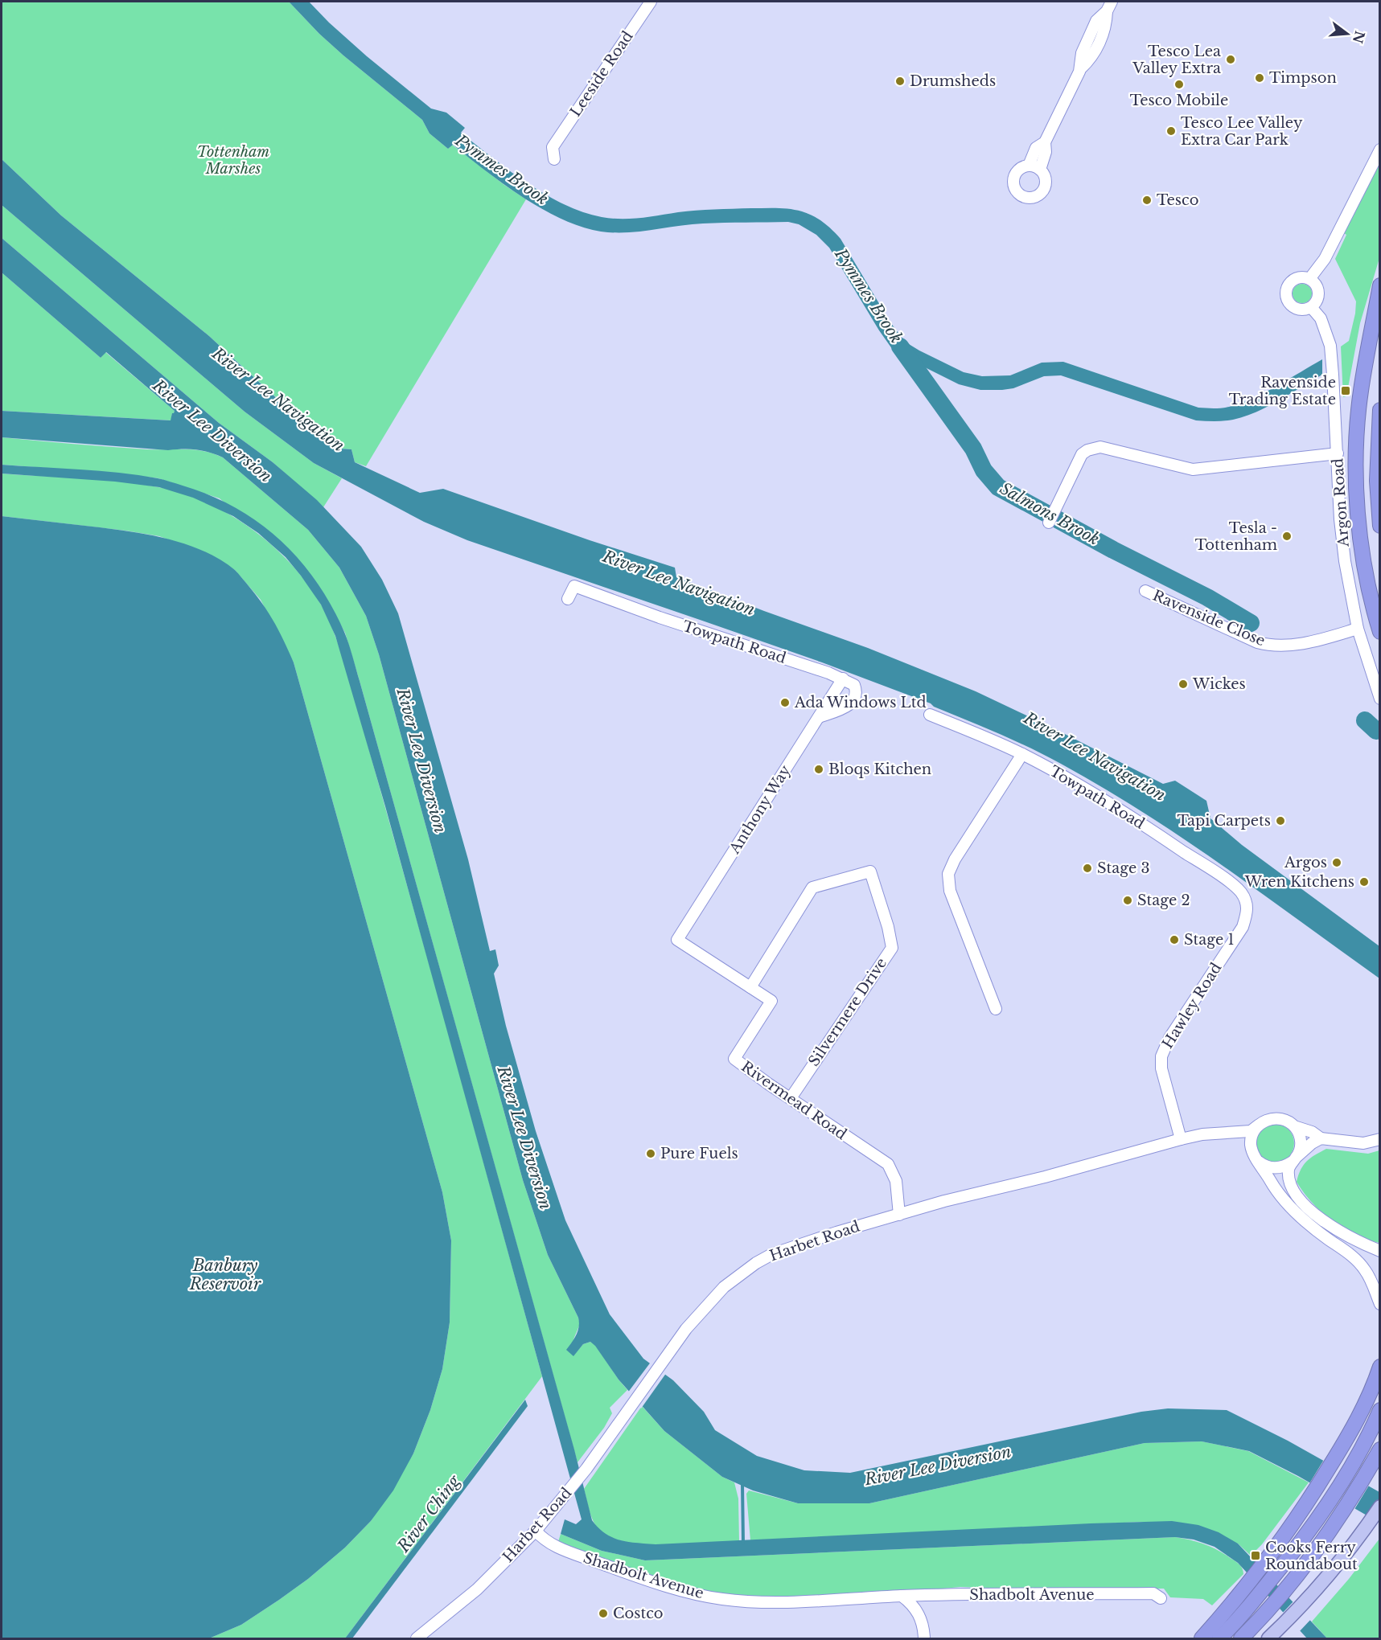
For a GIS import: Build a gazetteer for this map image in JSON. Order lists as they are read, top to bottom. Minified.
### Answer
{"streets":{"street":["Leeside Road","Argon Road","Ravenside Close","Towpath Road","Anthony Way","Hawley Road","Silvermere Drive","Rivermead Road","Harbet Road","Shadbolt Avenue"]},"crossings":[["Argon Road","Ravenside Close"],["Towpath Road","Anthony Way"],["Towpath Road","Hawley Road"],["Anthony Way","Rivermead Road"],["Hawley Road","Harbet Road"],["Silvermere Drive","Rivermead Road"],["Rivermead Road","Harbet Road"],["Harbet Road","Shadbolt Avenue"]],"water":["Pymmes Brook","River Lee Navigation","River Lee Diversion","Salmons Brook","Banbury Reservoir","River Ching"],"parks":["Tottenham Marshes"],"places":{"other":["Tesco Lea Valley Extra","Timpson","Drumsheds","Tesco Mobile","Tesco Lee Valley Extra Car Park","Tesco","Tesla - Tottenham","Wickes","Ada Windows Ltd","Bloqs Kitchen","Tapi Carpets","Argos","Stage 3","Wren Kitchens","Stage 2","Stage 1","Pure Fuels","Costco"],"transit":["Ravenside Trading Estate","Cooks Ferry Roundabout"]},"north":"right"}
